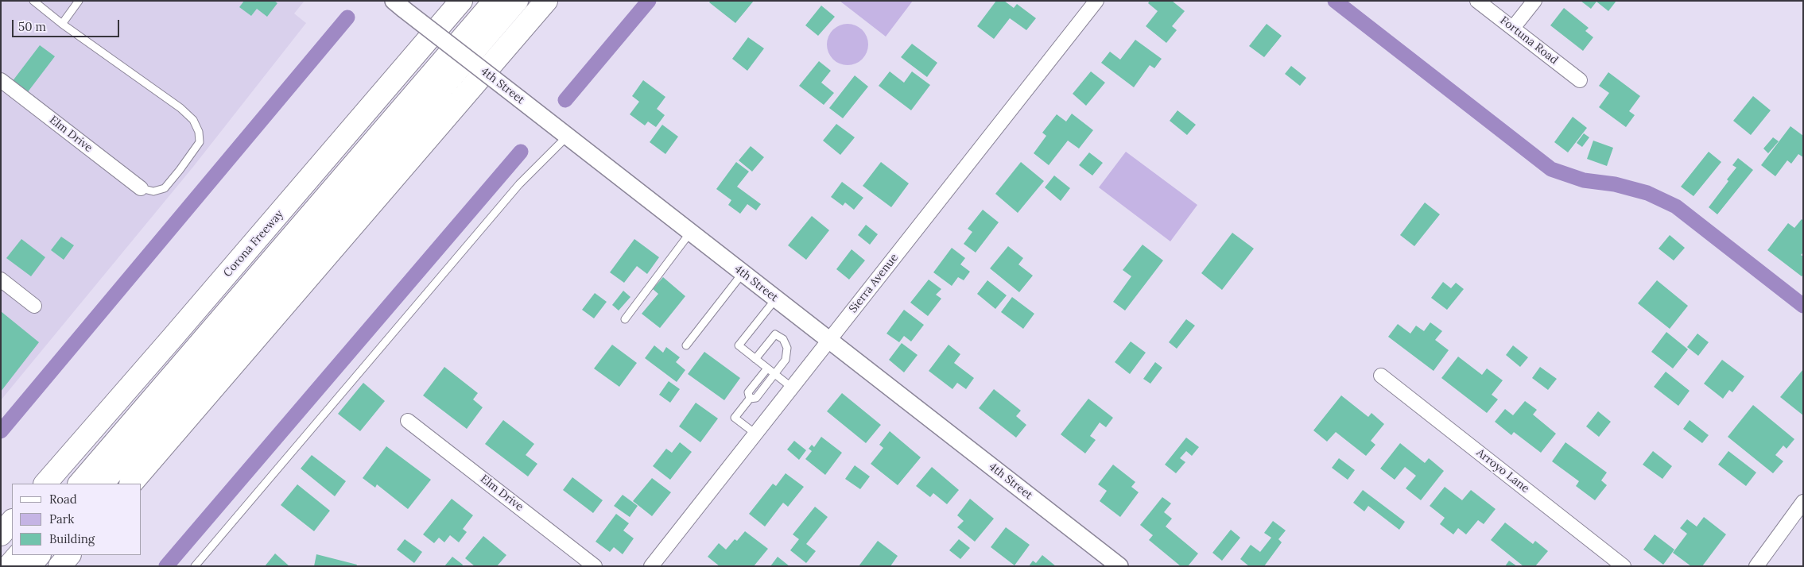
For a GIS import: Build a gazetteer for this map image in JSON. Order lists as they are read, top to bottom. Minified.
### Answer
{"streets":{"highway":["Corona Freeway"],"street":["Fortuna Road","4th Street","Elm Drive","Sierra Avenue","Arroyo Lane"]},"crossings":[["4th Street","Sierra Avenue"]],"legend":["Road","Park","Building"],"scale_bar":"50 m"}
